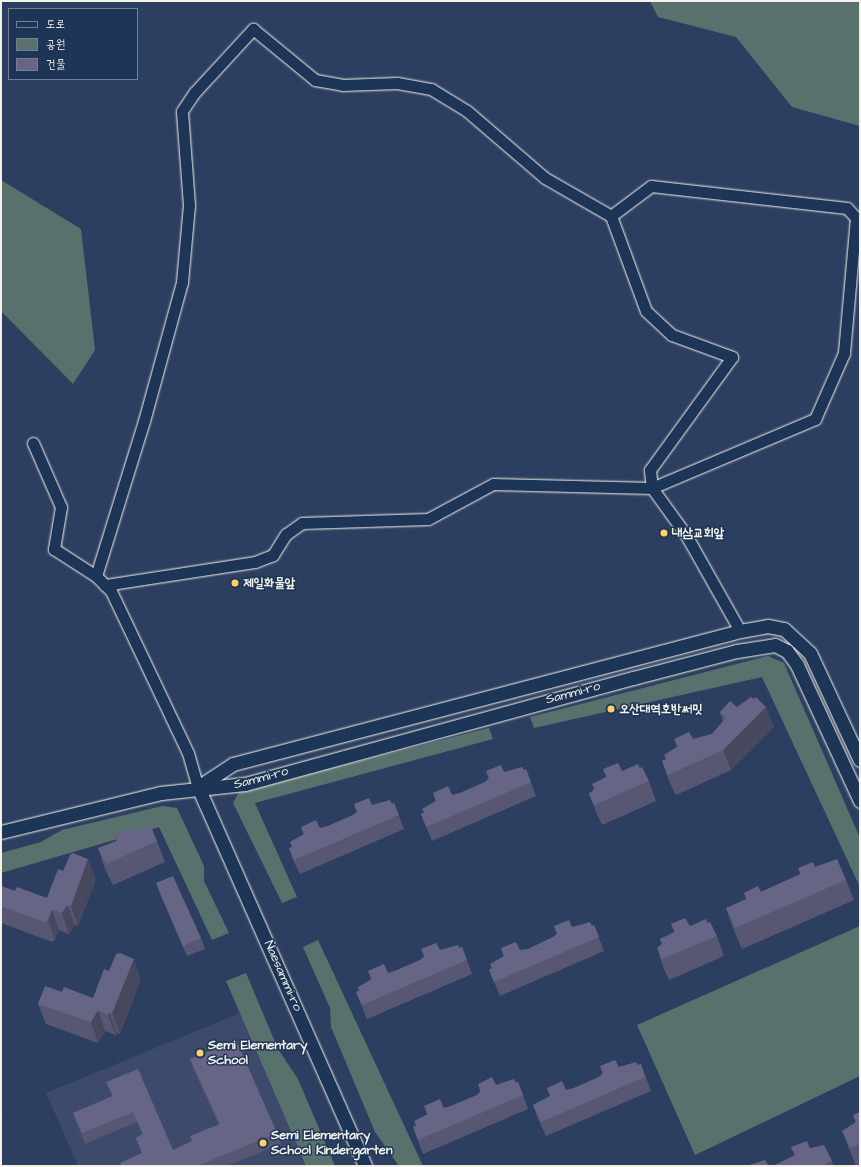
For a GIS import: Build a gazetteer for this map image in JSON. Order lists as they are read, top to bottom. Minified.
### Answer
{"streets":{"street":["Sammi-ro","Naesammi-ro"]},"crossings":[["Sammi-ro","Naesammi-ro"]],"places":["내삼교회앞","제일화물앞","오산대역호반써밋","Semi Elementary School","Semi Elementary School Kindergarten"],"legend":["도로","공원","건물"]}
